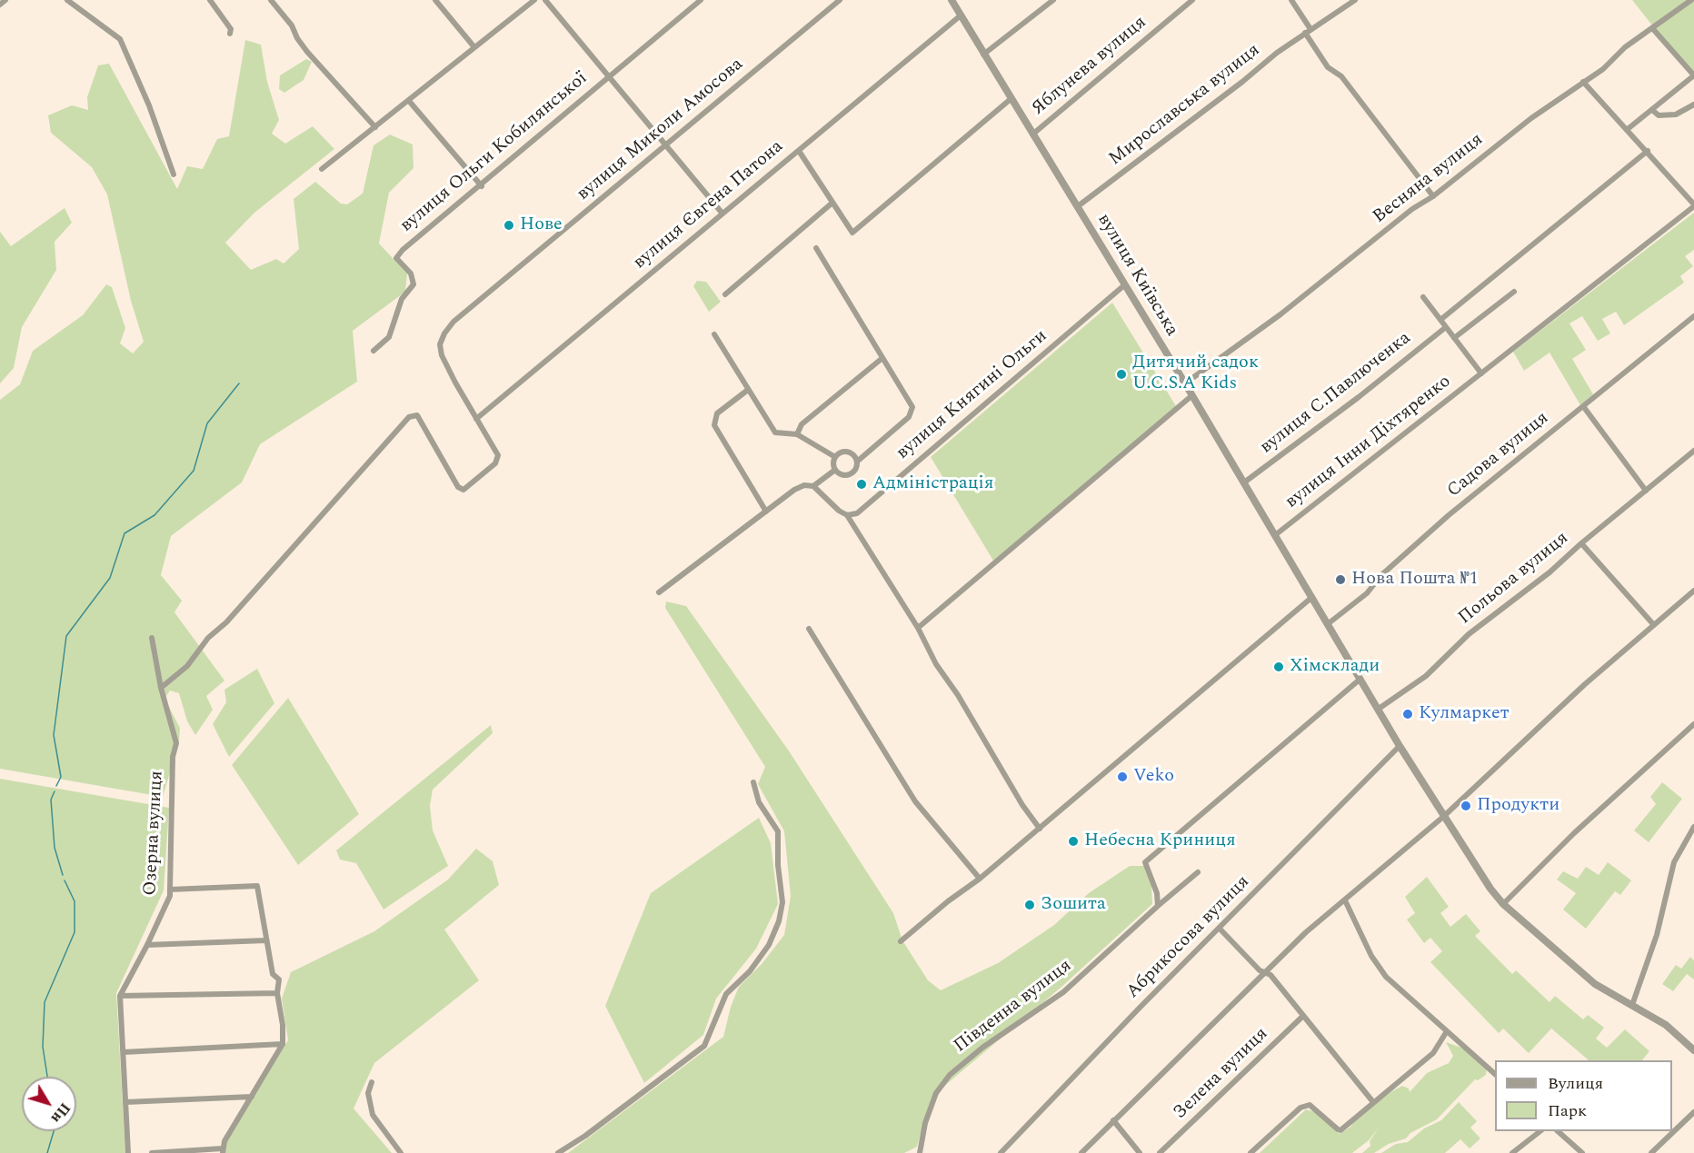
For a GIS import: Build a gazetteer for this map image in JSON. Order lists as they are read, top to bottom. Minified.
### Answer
{"streets":{"street":["Яблунева вулиця","Мирославська вулиця","вулиця Миколи Амосова","вулиця Ольги Кобилянської","Весняна вулиця","вулиця Євгена Патона","вулиця Київська","вулиця С.Павлюченка","вулиця Княгині Ольги","вулиця Інни Діхтяренко","Садова вулиця","Польова вулиця","Озерна вулиця","Абрикосова вулиця","Південна вулиця","Зелена вулиця"]},"crossings":[["Яблунева вулиця","вулиця Київська"],["Мирославська вулиця","вулиця Київська"],["вулиця Миколи Амосова","вулиця Євгена Патона"],["Весняна вулиця","вулиця Київська"],["вулиця Євгена Патона","вулиця Київська"],["вулиця Київська","вулиця С.Павлюченка"],["вулиця Київська","вулиця Княгині Ольги"],["вулиця Київська","вулиця Інни Діхтяренко"],["вулиця Київська","Садова вулиця"],["вулиця Київська","Польова вулиця"],["вулиця Київська","Абрикосова вулиця"]],"places":["Нове","Дитячий садок U.C.S.A Kids","Адміністрація","Нова Пошта №1","Хімсклади","Кулмаркет","Veko","Продукти","Небесна Криниця","Зошита"],"legend":["Вулиця","Парк"],"north":"bottom right"}
